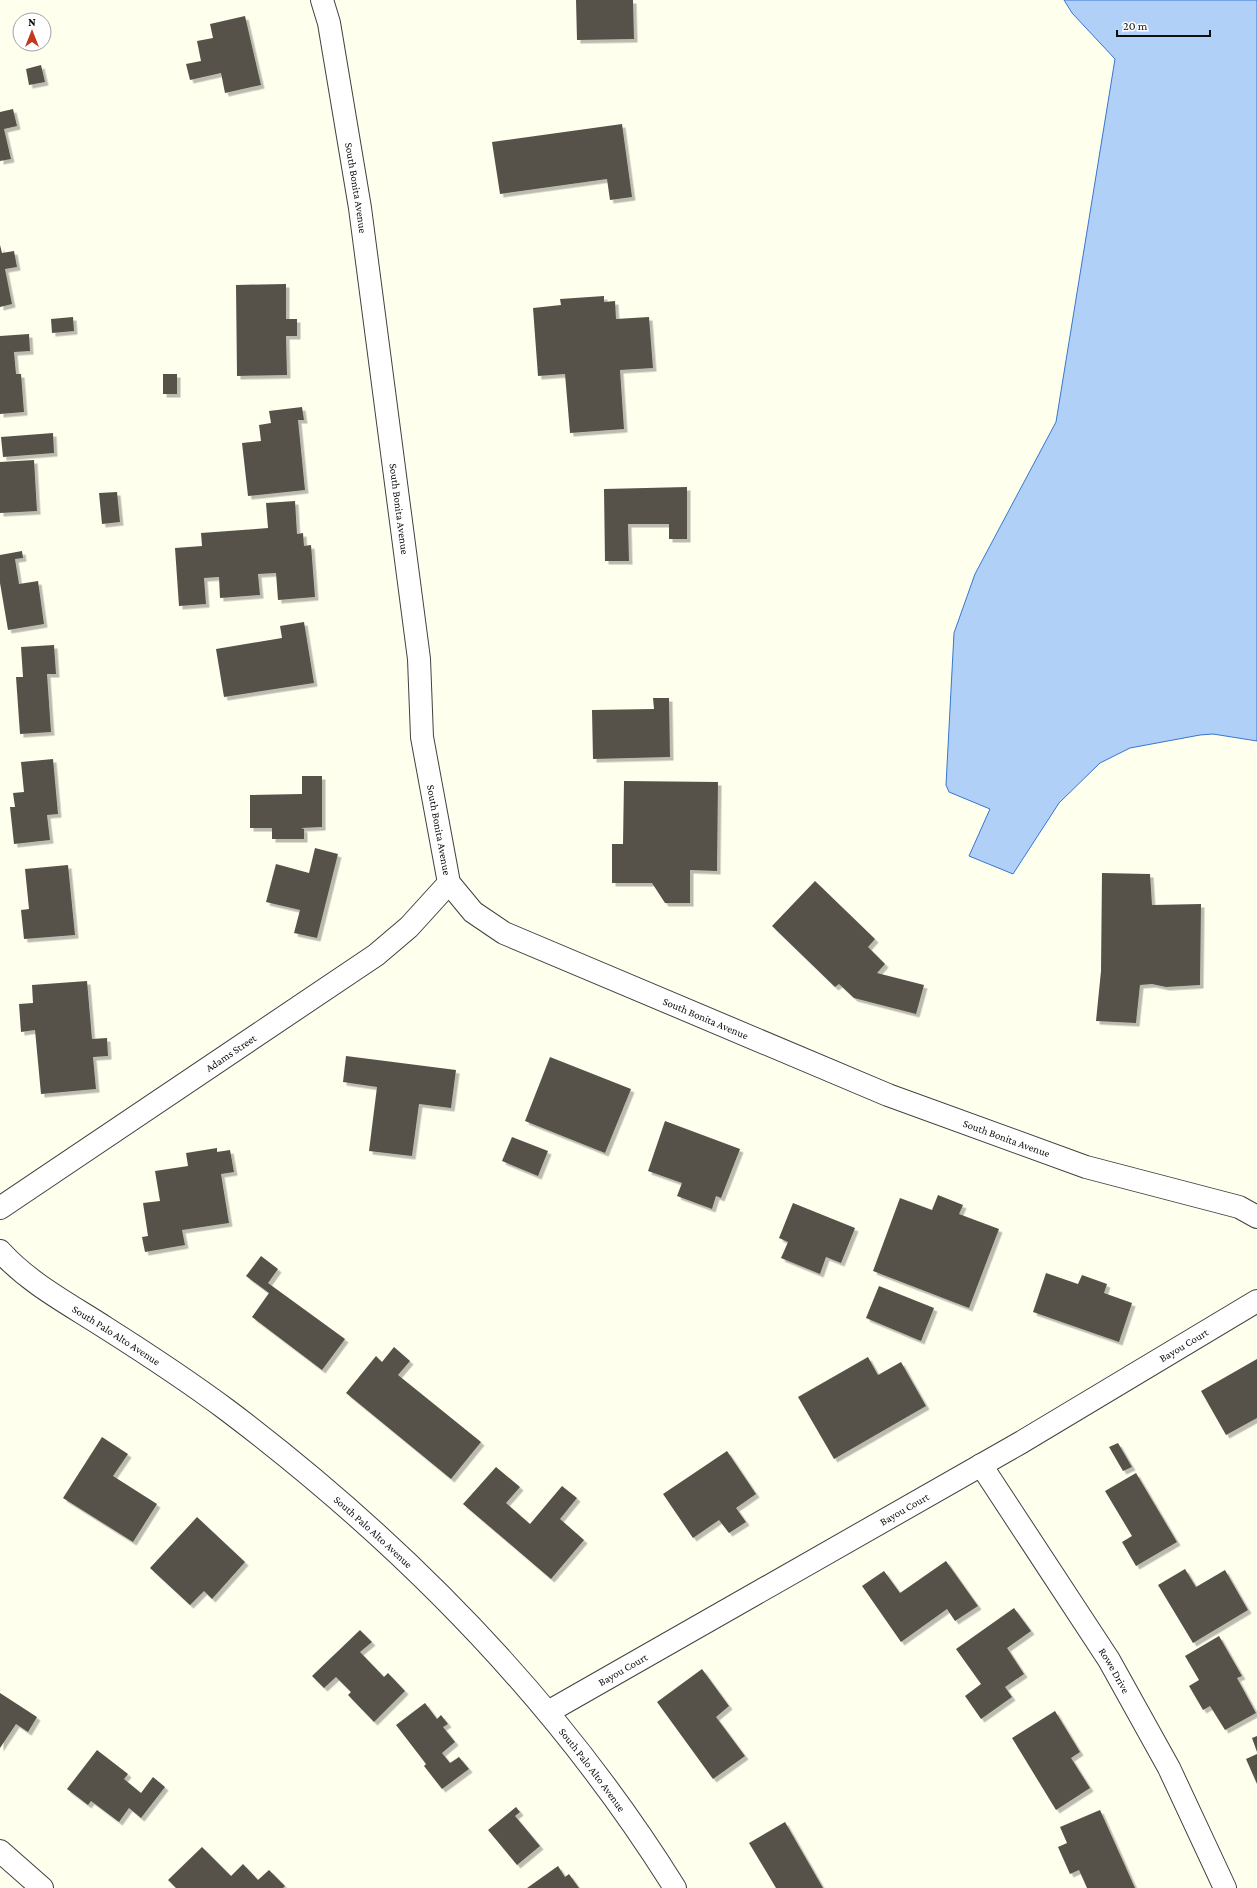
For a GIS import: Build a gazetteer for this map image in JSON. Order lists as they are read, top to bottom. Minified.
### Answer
{"streets":{"street":["South Bonita Avenue","Adams Street","South Palo Alto Avenue","Bayou Court","Rowe Drive"]},"crossings":[["South Bonita Avenue","Adams Street"],["South Palo Alto Avenue","Bayou Court"],["Bayou Court","Rowe Drive"]],"scale_bar":"20 m","north":"top"}
